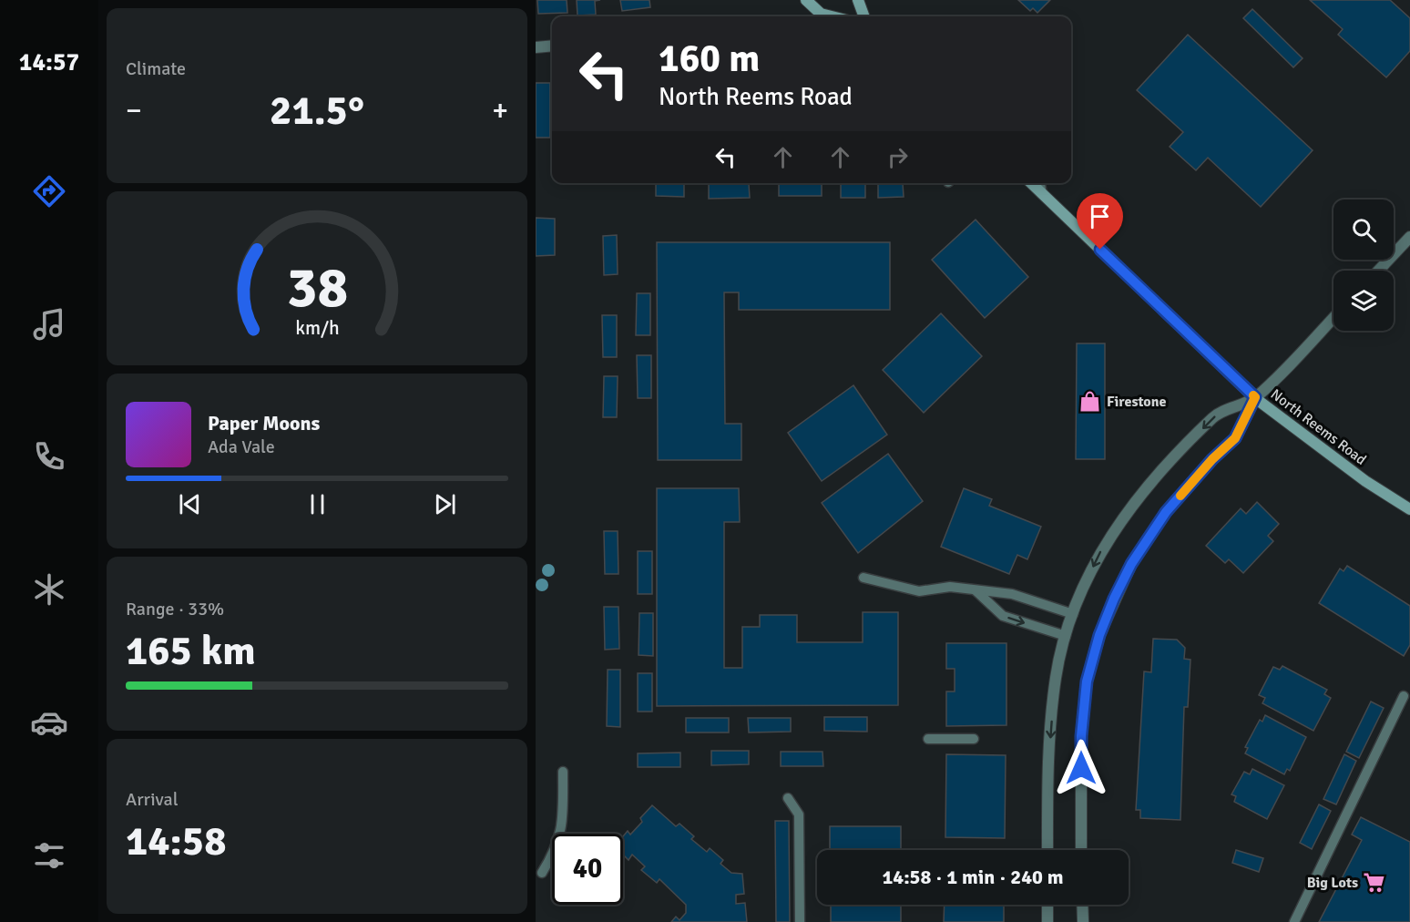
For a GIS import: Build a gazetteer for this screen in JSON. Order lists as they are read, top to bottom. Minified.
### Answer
{"streets":{"main road":["North Reems Road"]},"places":{"shop":["Firestone"],"supermarket":["Big Lots"]},"page":{"tabs":"14:57","tile":["Climate",["Range · 33%","165 km"],["Arrival","14:58"]],"turn":["160 m","North Reems Road"],"heat":["−","21.5°","+"],"song":["Paper Moons","Ada Vale"],"limit":"40","trip":"14:58 · 1 min · 240 m","gauge":["38","km/h"]}}
